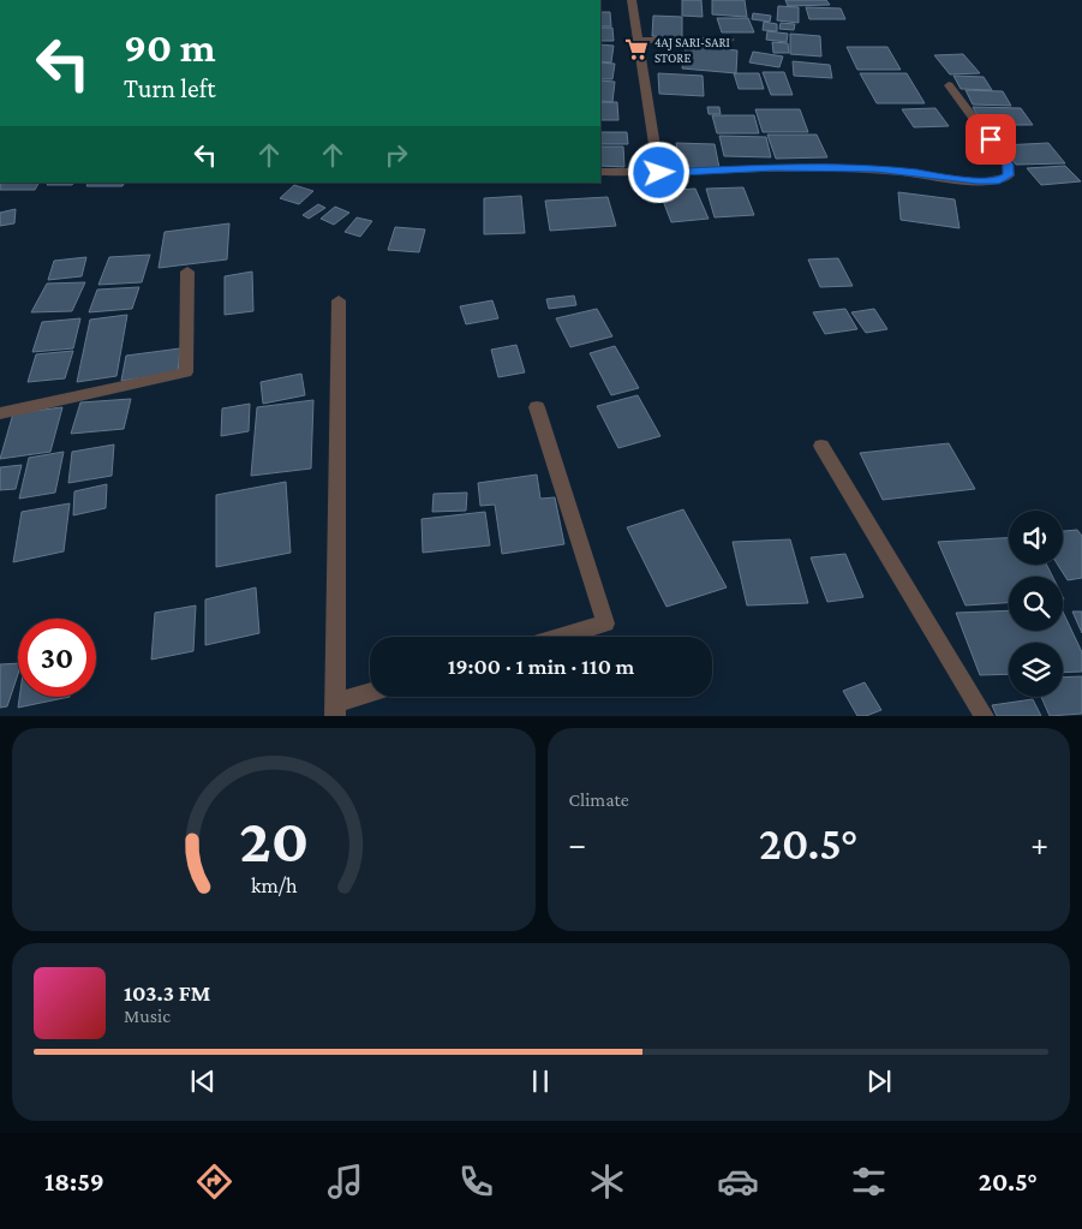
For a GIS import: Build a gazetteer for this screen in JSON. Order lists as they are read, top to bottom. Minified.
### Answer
{"places":{"supermarket":["4AJ SARI-SARI STORE"]},"page":{"turn":["90 m","Turn left"],"limit":"30","trip":"19:00 · 1 min · 110 m","tile":"Climate","heat":["−","20.5°","+"],"song":["103.3 FM","Music"],"tabs":["18:59","20.5°"],"gauge":["20","km/h"]}}
